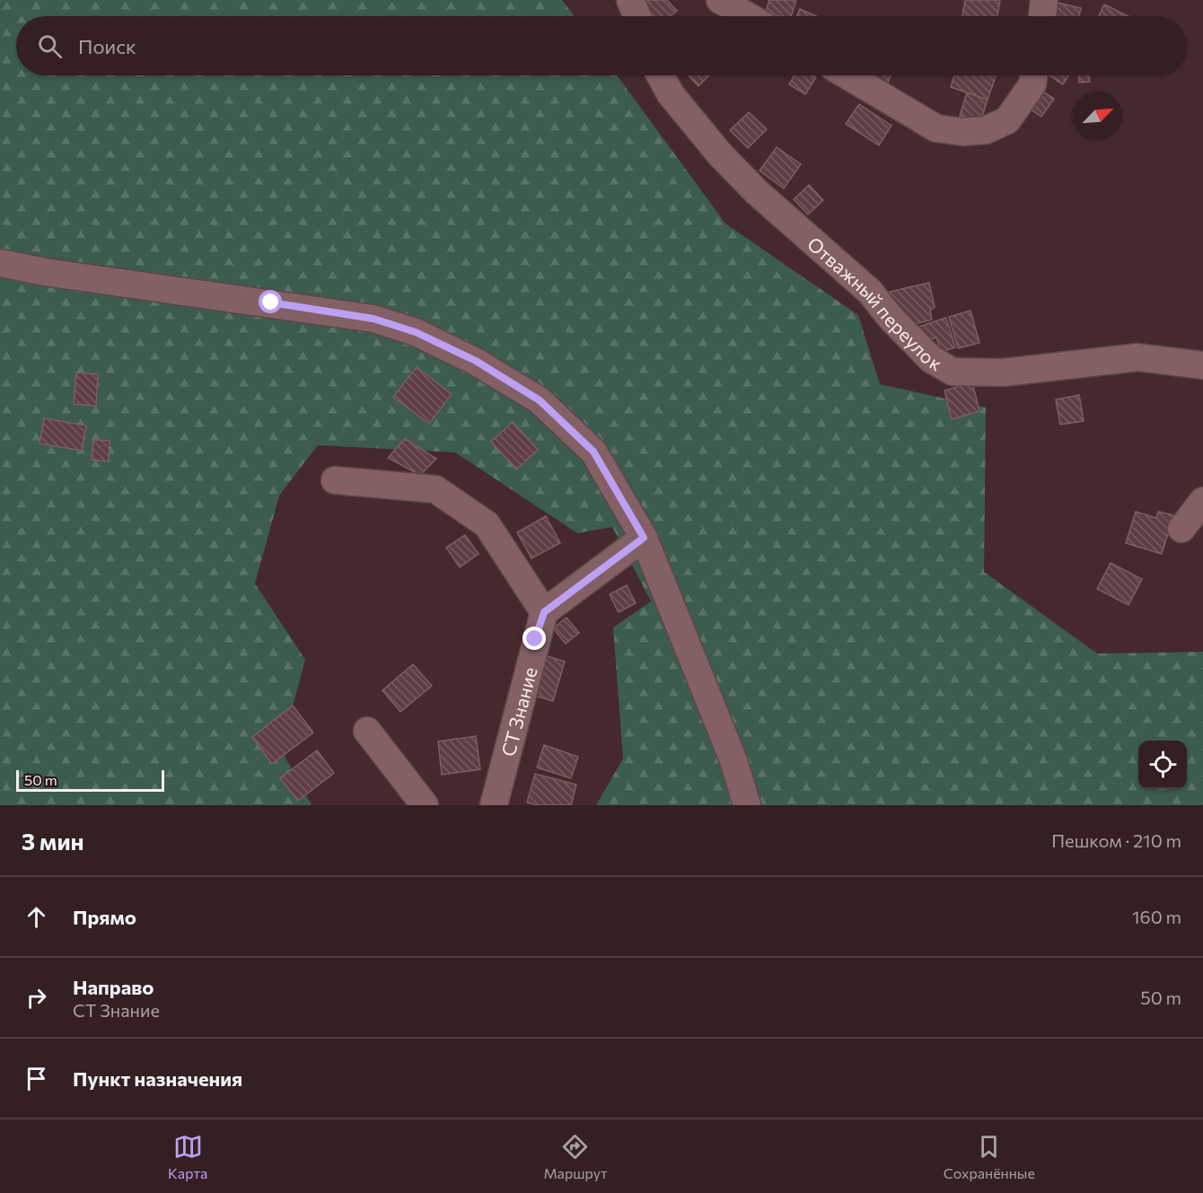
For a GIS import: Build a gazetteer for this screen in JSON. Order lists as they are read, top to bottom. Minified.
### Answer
{"streets":{"street":["Отважный переулок","СТ Знание"]},"scale_bar":"50 m","north":"top right","page":{"search":"Поиск","scale":"50 m","heading":["3 мин","Пешком · 210 m"],"list":[["Прямо","160 m"],["Направо","СТ Знание","50 m"],"Пункт назначения"],"nav":["Карта","Маршрут","Сохранённые"]}}
